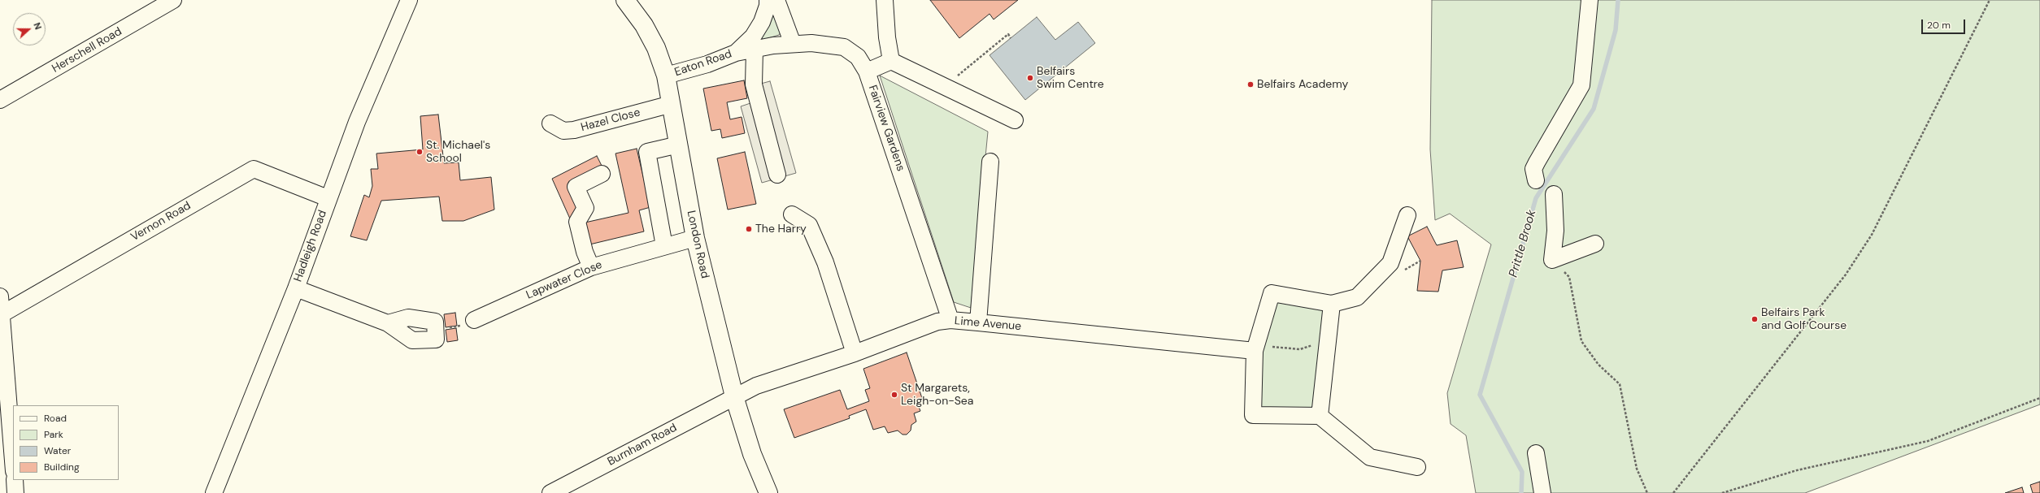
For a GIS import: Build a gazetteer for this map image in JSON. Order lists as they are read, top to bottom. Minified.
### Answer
{"streets":{"main road":["London Road"],"street":["Herschell Road","Eaton Road","Hazel Close","Fairview Gardens","Vernon Road","Hadleigh Road","Lapwater Close","Lime Avenue","Burnham Road"]},"crossings":[["Eaton Road","Fairview Gardens"],["Eaton Road","London Road"],["Hazel Close","London Road"],["Fairview Gardens","Lime Avenue"],["Vernon Road","Hadleigh Road"],["London Road","Lapwater Close"],["London Road","Lime Avenue"],["London Road","Burnham Road"],["Lime Avenue","Burnham Road"]],"water":["Prittle Brook"],"places":["Belfairs Swim Centre","Belfairs Academy","St. Michael's School","The Harry","Belfairs Park and Golf Course","St Margarets, Leigh-on-Sea"],"legend":["Road","Park","Water","Building"],"scale_bar":"20 m","north":"right"}
